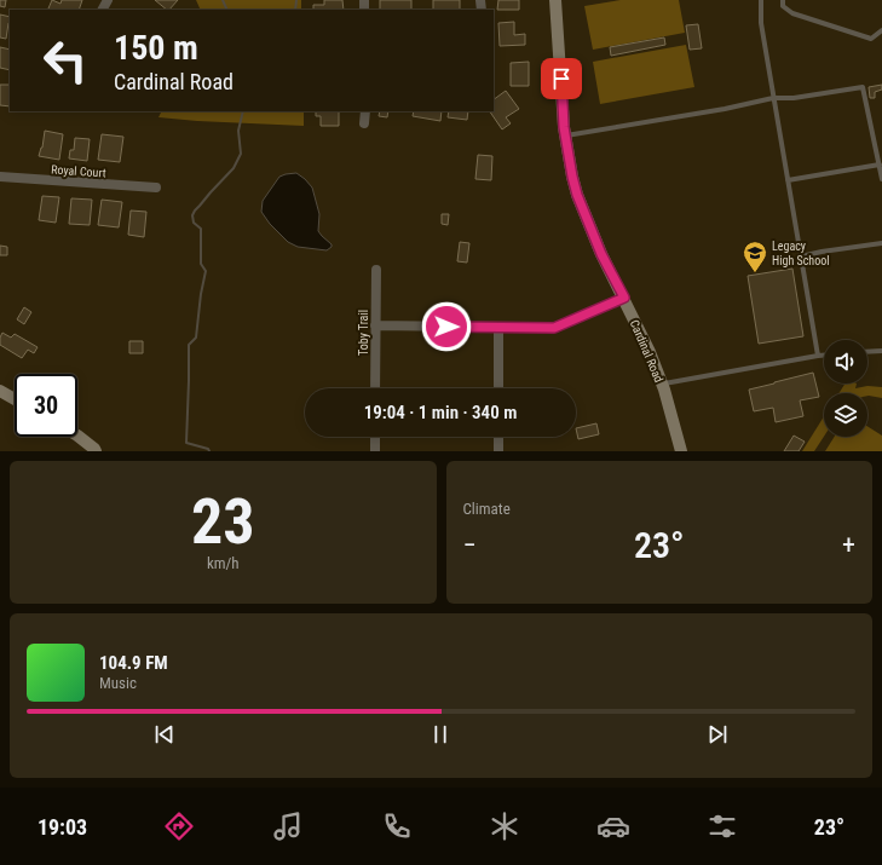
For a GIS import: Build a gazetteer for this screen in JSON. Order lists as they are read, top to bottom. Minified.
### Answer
{"streets":{"street":["Royal Court","Toby Trail","Cardinal Road"]},"places":{"school or university":["Legacy High School"]},"page":{"turn":["150 m","Cardinal Road"],"limit":"30","trip":"19:04 · 1 min · 340 m","tile":[["23","km/h"],"Climate"],"heat":["−","23°","+"],"song":["104.9 FM","Music"],"tabs":["19:03","23°"]}}
